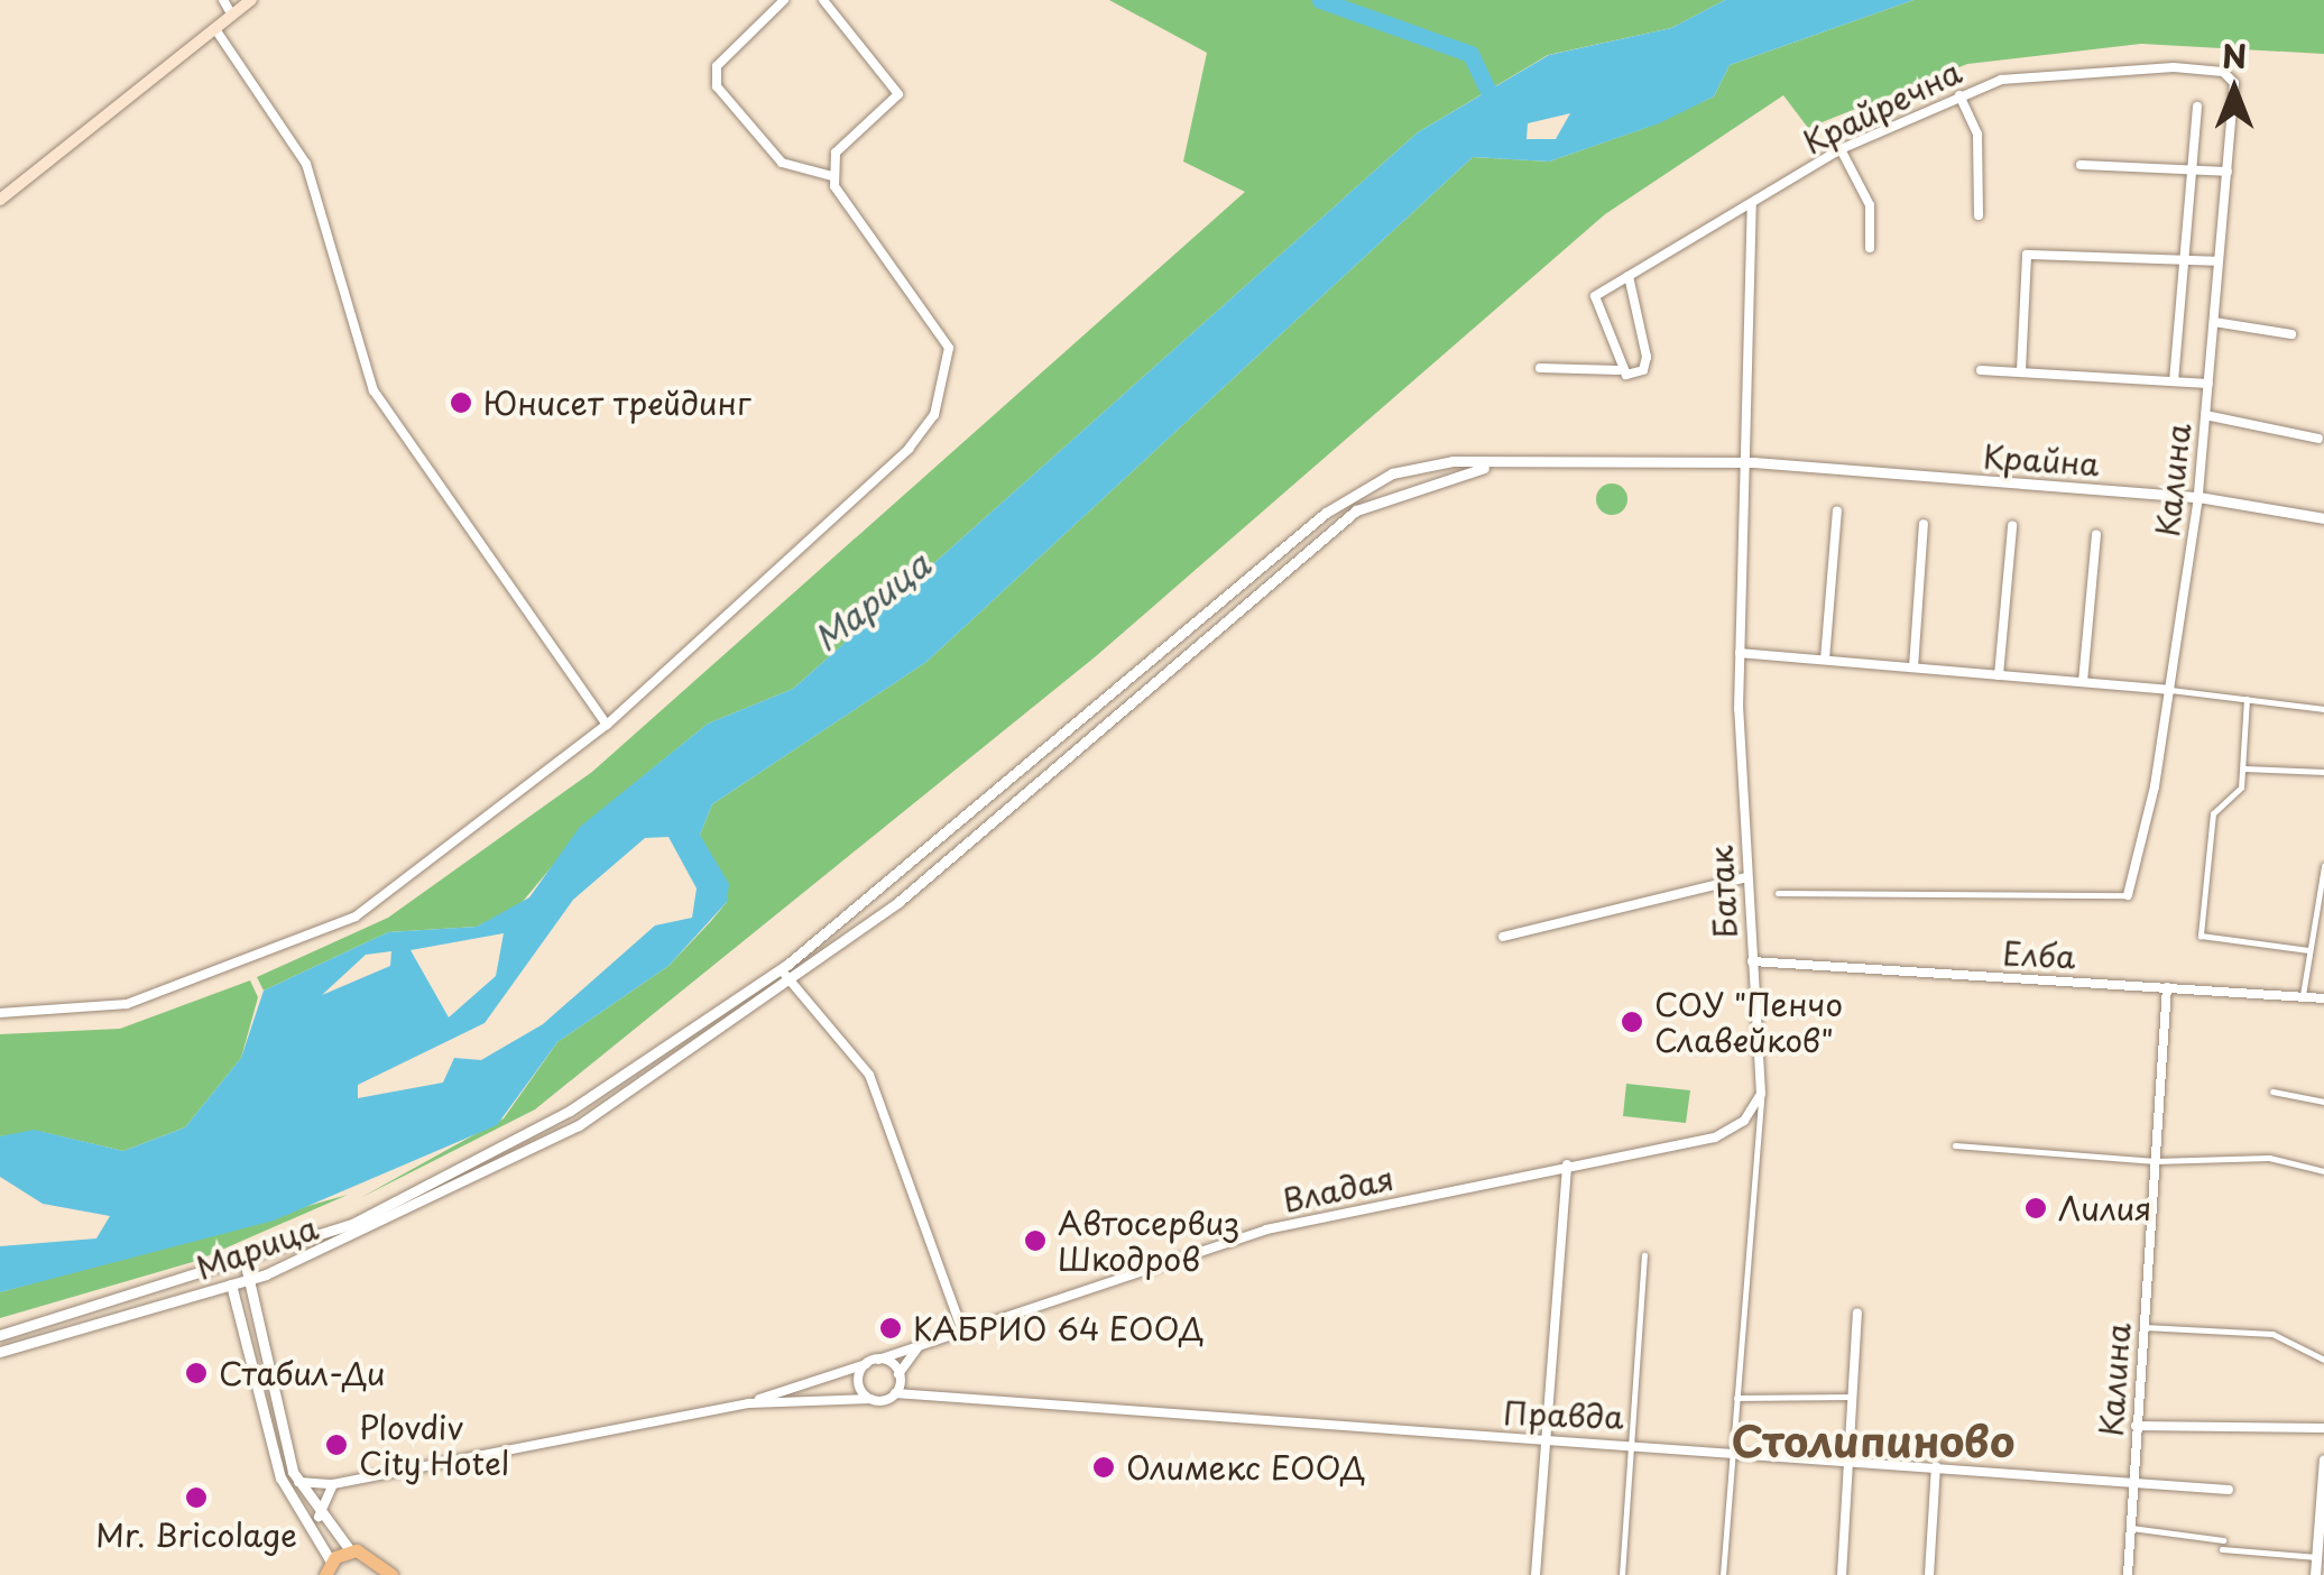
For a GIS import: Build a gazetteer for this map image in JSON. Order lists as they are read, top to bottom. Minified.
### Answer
{"streets":{"street":["Крайречна","Крайна","Калина","Батак","Елба","Владая","Марица","Правда"]},"crossings":[["Крайречна","Калина"],["Крайречна","Батак"],["Крайна","Калина"],["Крайна","Батак"],["Крайна","Марица"],["Калина","Елба"],["Калина","Правда"],["Батак","Елба"],["Батак","Владая"],["Батак","Марица"],["Батак","Правда"],["Владая","Правда"]],"districts":["Столипиново"],"water":["Марица"],"places":["Юнисет трейдинг","СОУ \"Пенчо Славейков\"","Лилия","Автосервиз Шкодров","КАБРИО 64 ЕООД","Стабил-Ди","Plovdiv City Hotel","Олимекс ЕООД","Mr. Bricolage"],"north":"top"}
